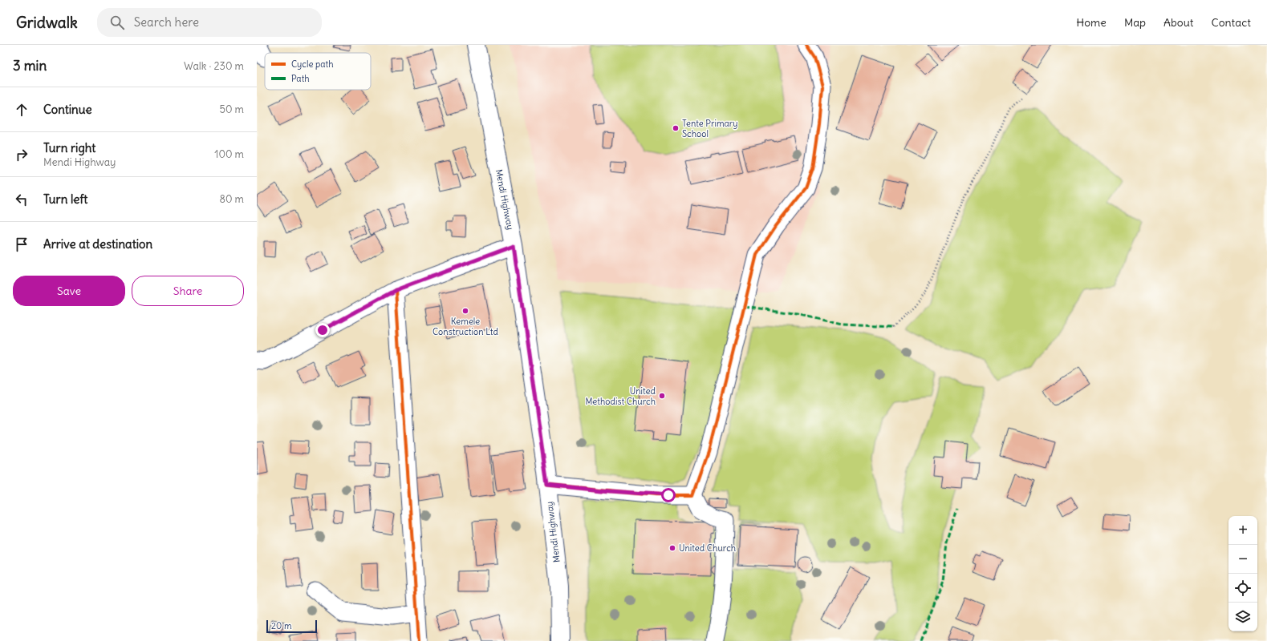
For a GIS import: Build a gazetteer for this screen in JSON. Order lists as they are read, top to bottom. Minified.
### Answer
{"streets":{"main road":["Mendi Highway"]},"places":["Tente Primary School","Kemele Construction Ltd","United Methodist Church","United Church"],"legend":["Cycle path","Path"],"scale_bar":"20 m","page":{"header":"Gridwalk","search":"Search here","nav":["Home","Map","About","Contact"],"heading":["3 min","Walk · 230 m"],"list":[["Continue","50 m"],["Turn right","Mendi Highway","100 m"],["Turn left","80 m"],"Arrive at destination"],"buttons":["Save","Share"],"map_buttons":["+","−"],"scale":"20 m"}}
